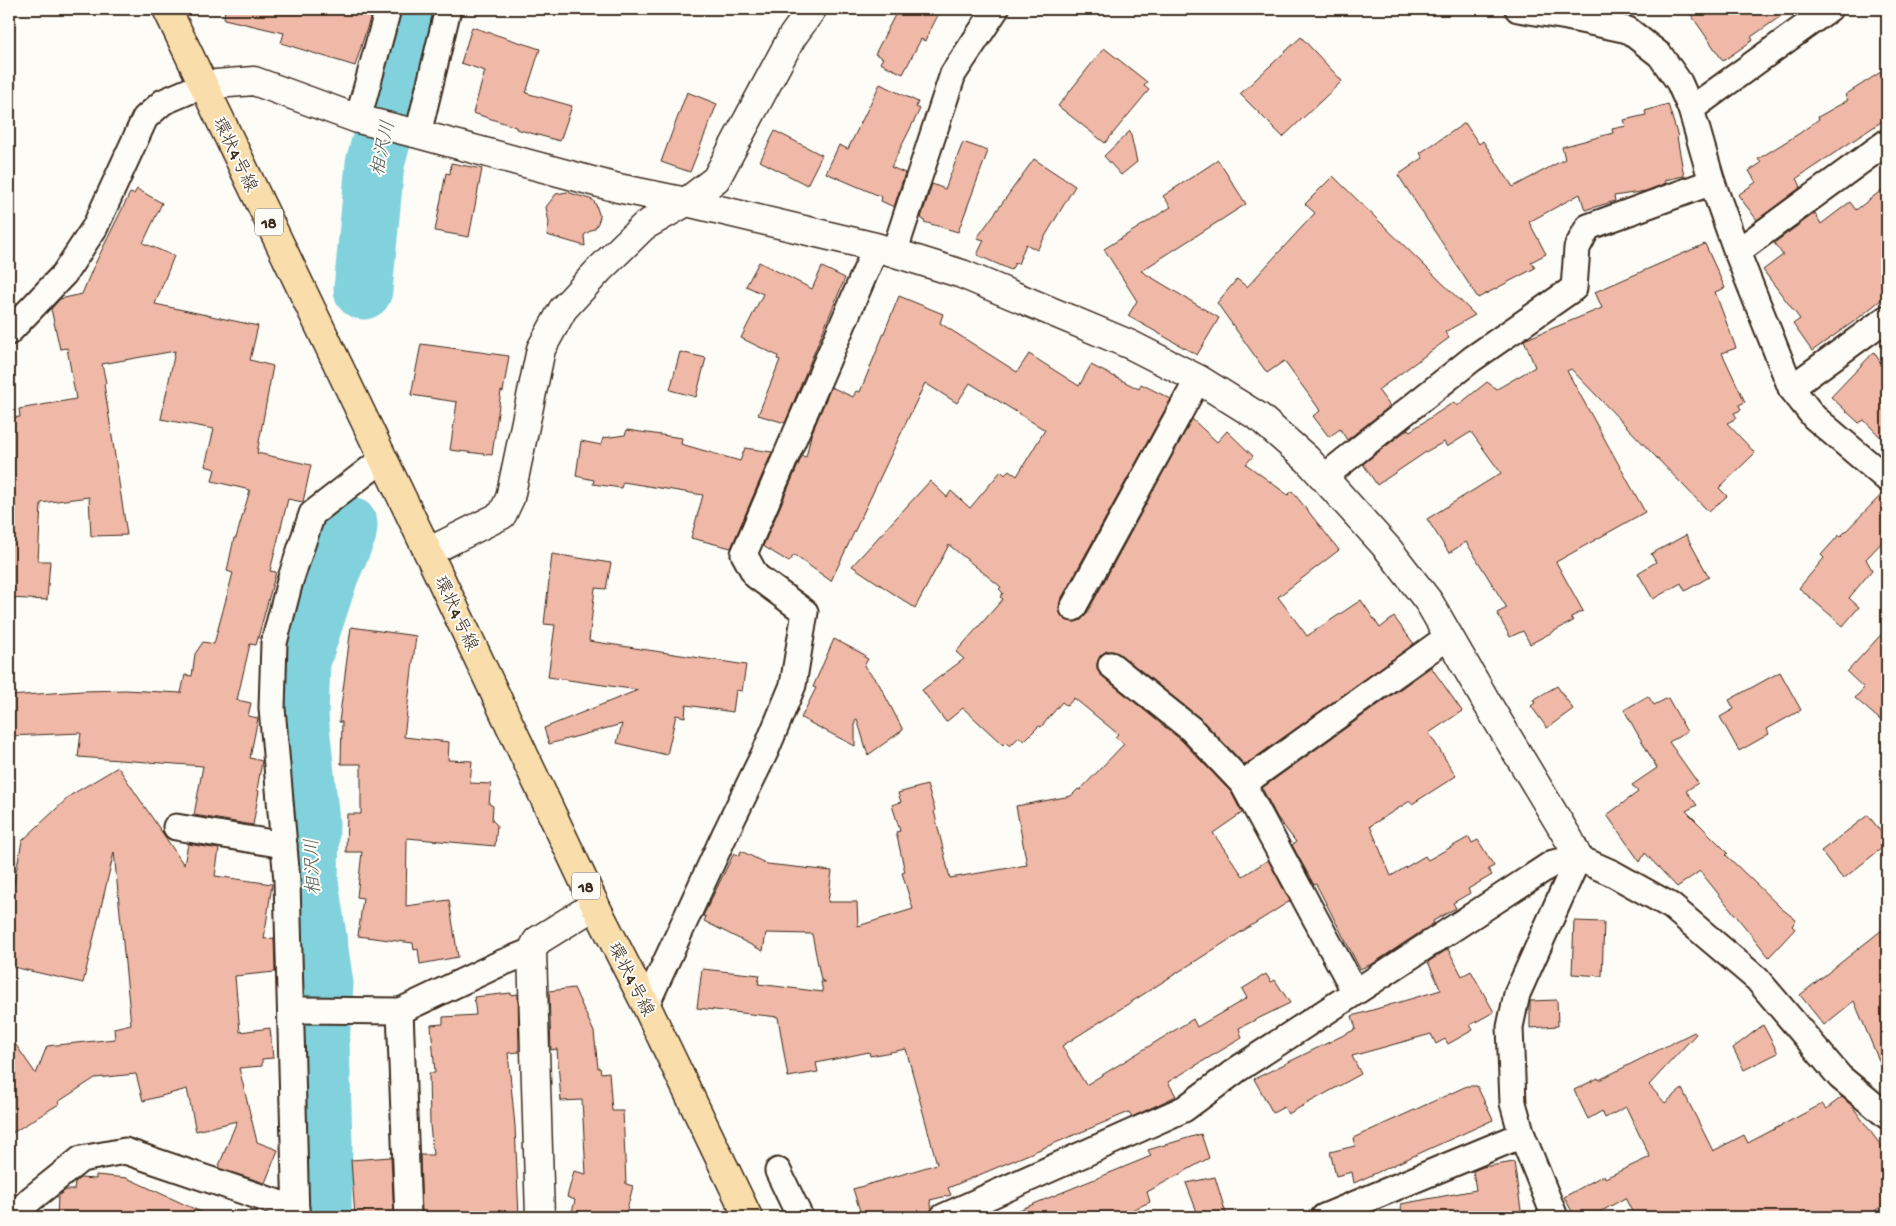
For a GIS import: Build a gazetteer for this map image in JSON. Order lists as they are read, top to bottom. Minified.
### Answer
{"streets":{"main road":["環状4号線","18"]},"water":["相沢川"]}
